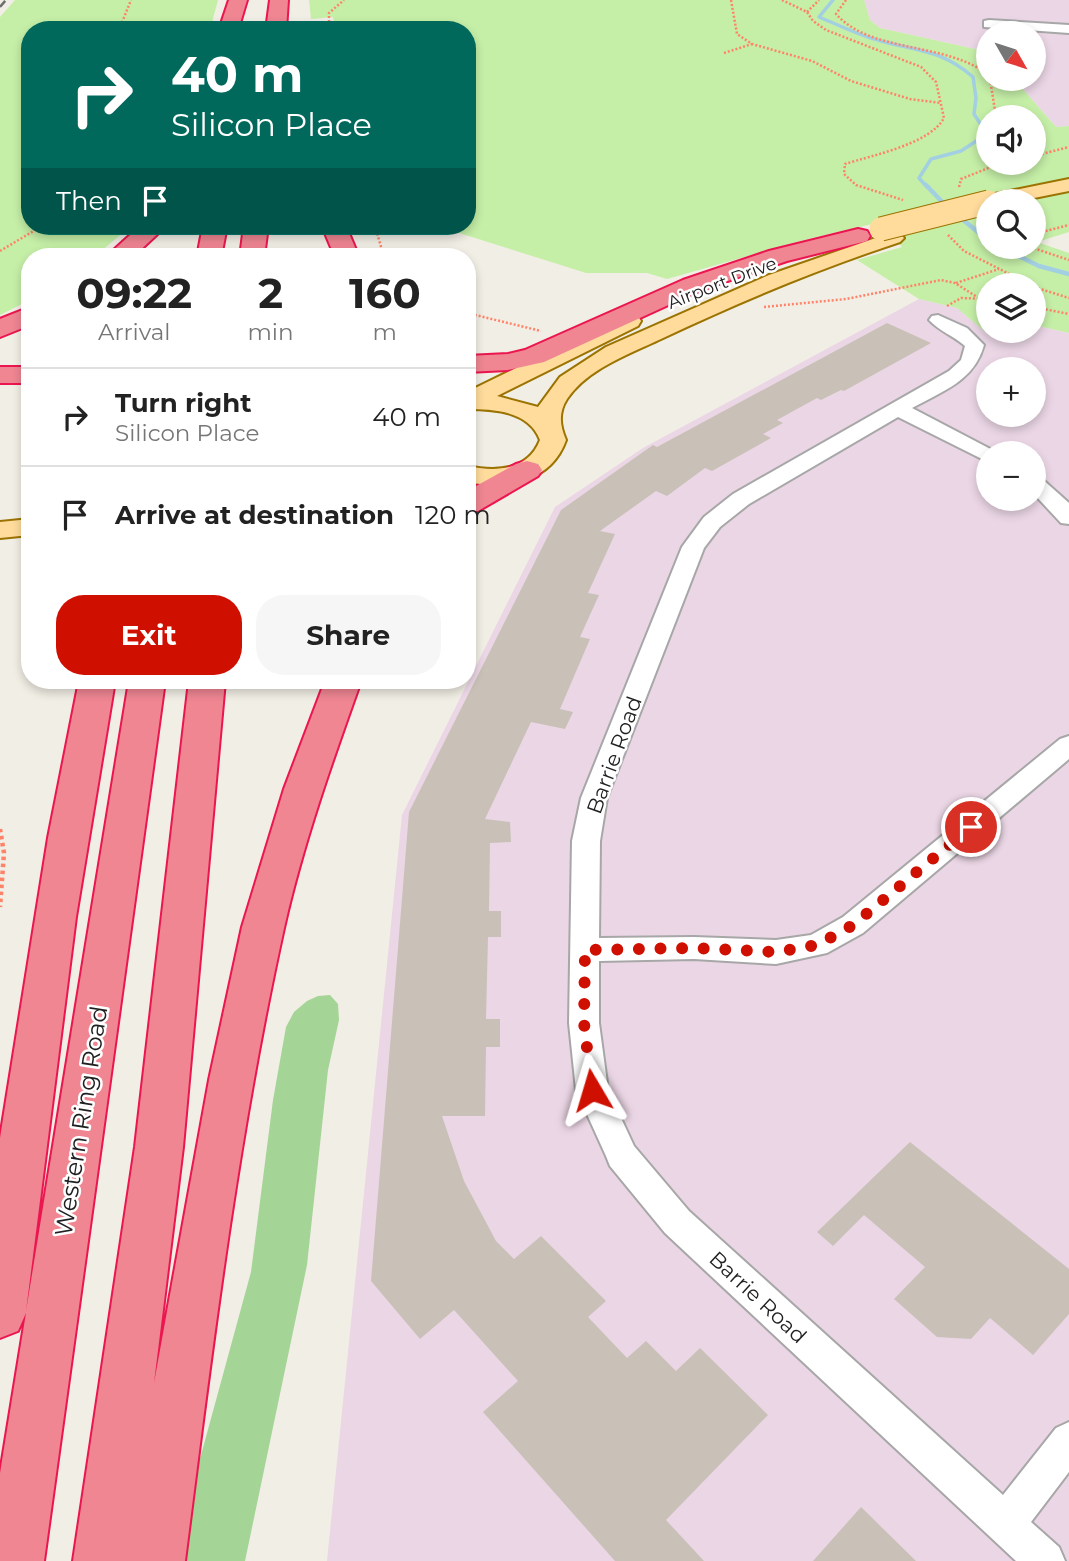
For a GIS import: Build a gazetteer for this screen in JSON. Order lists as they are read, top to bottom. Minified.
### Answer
{"streets":{"highway":["Western Ring Road"],"main road":["Airport Drive"],"street":["Barrie Road"]},"north":"bottom right","page":{"map_buttons":["+","−"],"turn":["40 m","Silicon Place"],"then":"Then","eta":["09:22","Arrival","2","min","160","m"],"list":[{"name":"Turn right","note":"Silicon Place","value":"40 m"},{"name":"Arrive at destination","value":"120 m"}],"buttons":["Exit","Share"]}}
